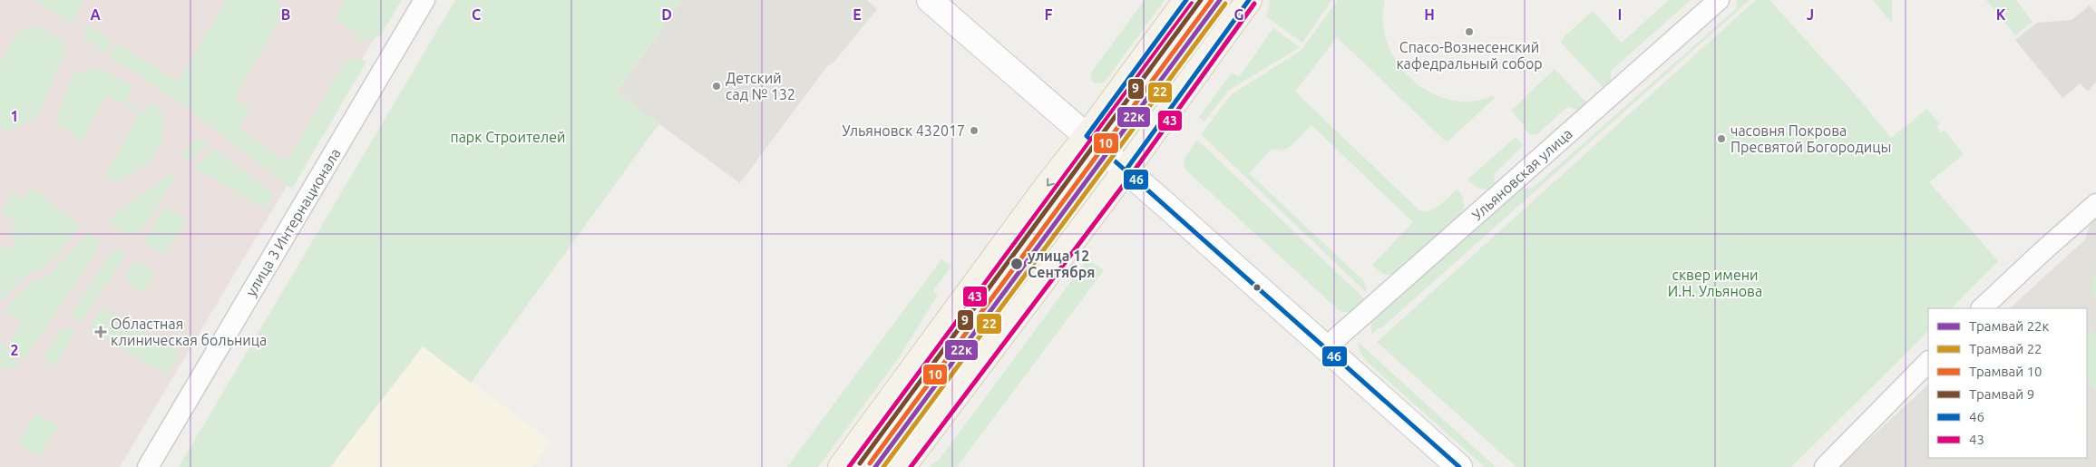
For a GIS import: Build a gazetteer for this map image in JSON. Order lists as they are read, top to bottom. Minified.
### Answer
{"streets":{"street":["Ульяновская улица","улица 3 Интернационала"]},"parks":["парк Строителей","сквер имени И.Н. Ульянова"],"places":{"other":["Спасо-Вознесенский кафедральный собор","Детский сад № 132","Ульяновск 432017","часовня Покрова Пресвятой Богородицы","улица 12 Сентября"],"health":["Областная клиническая больница"]},"lines":["tram line 22к","tram line 10","tram line 9","transit line 46","tram line 22","transit line 43"],"legend":["Трамвай 22к","Трамвай 22","Трамвай 10","Трамвай 9","46","43"],"grid":{"columns":["A","B","C","D","E","F","G","H","I","J","K"],"rows":["1","2"]}}
